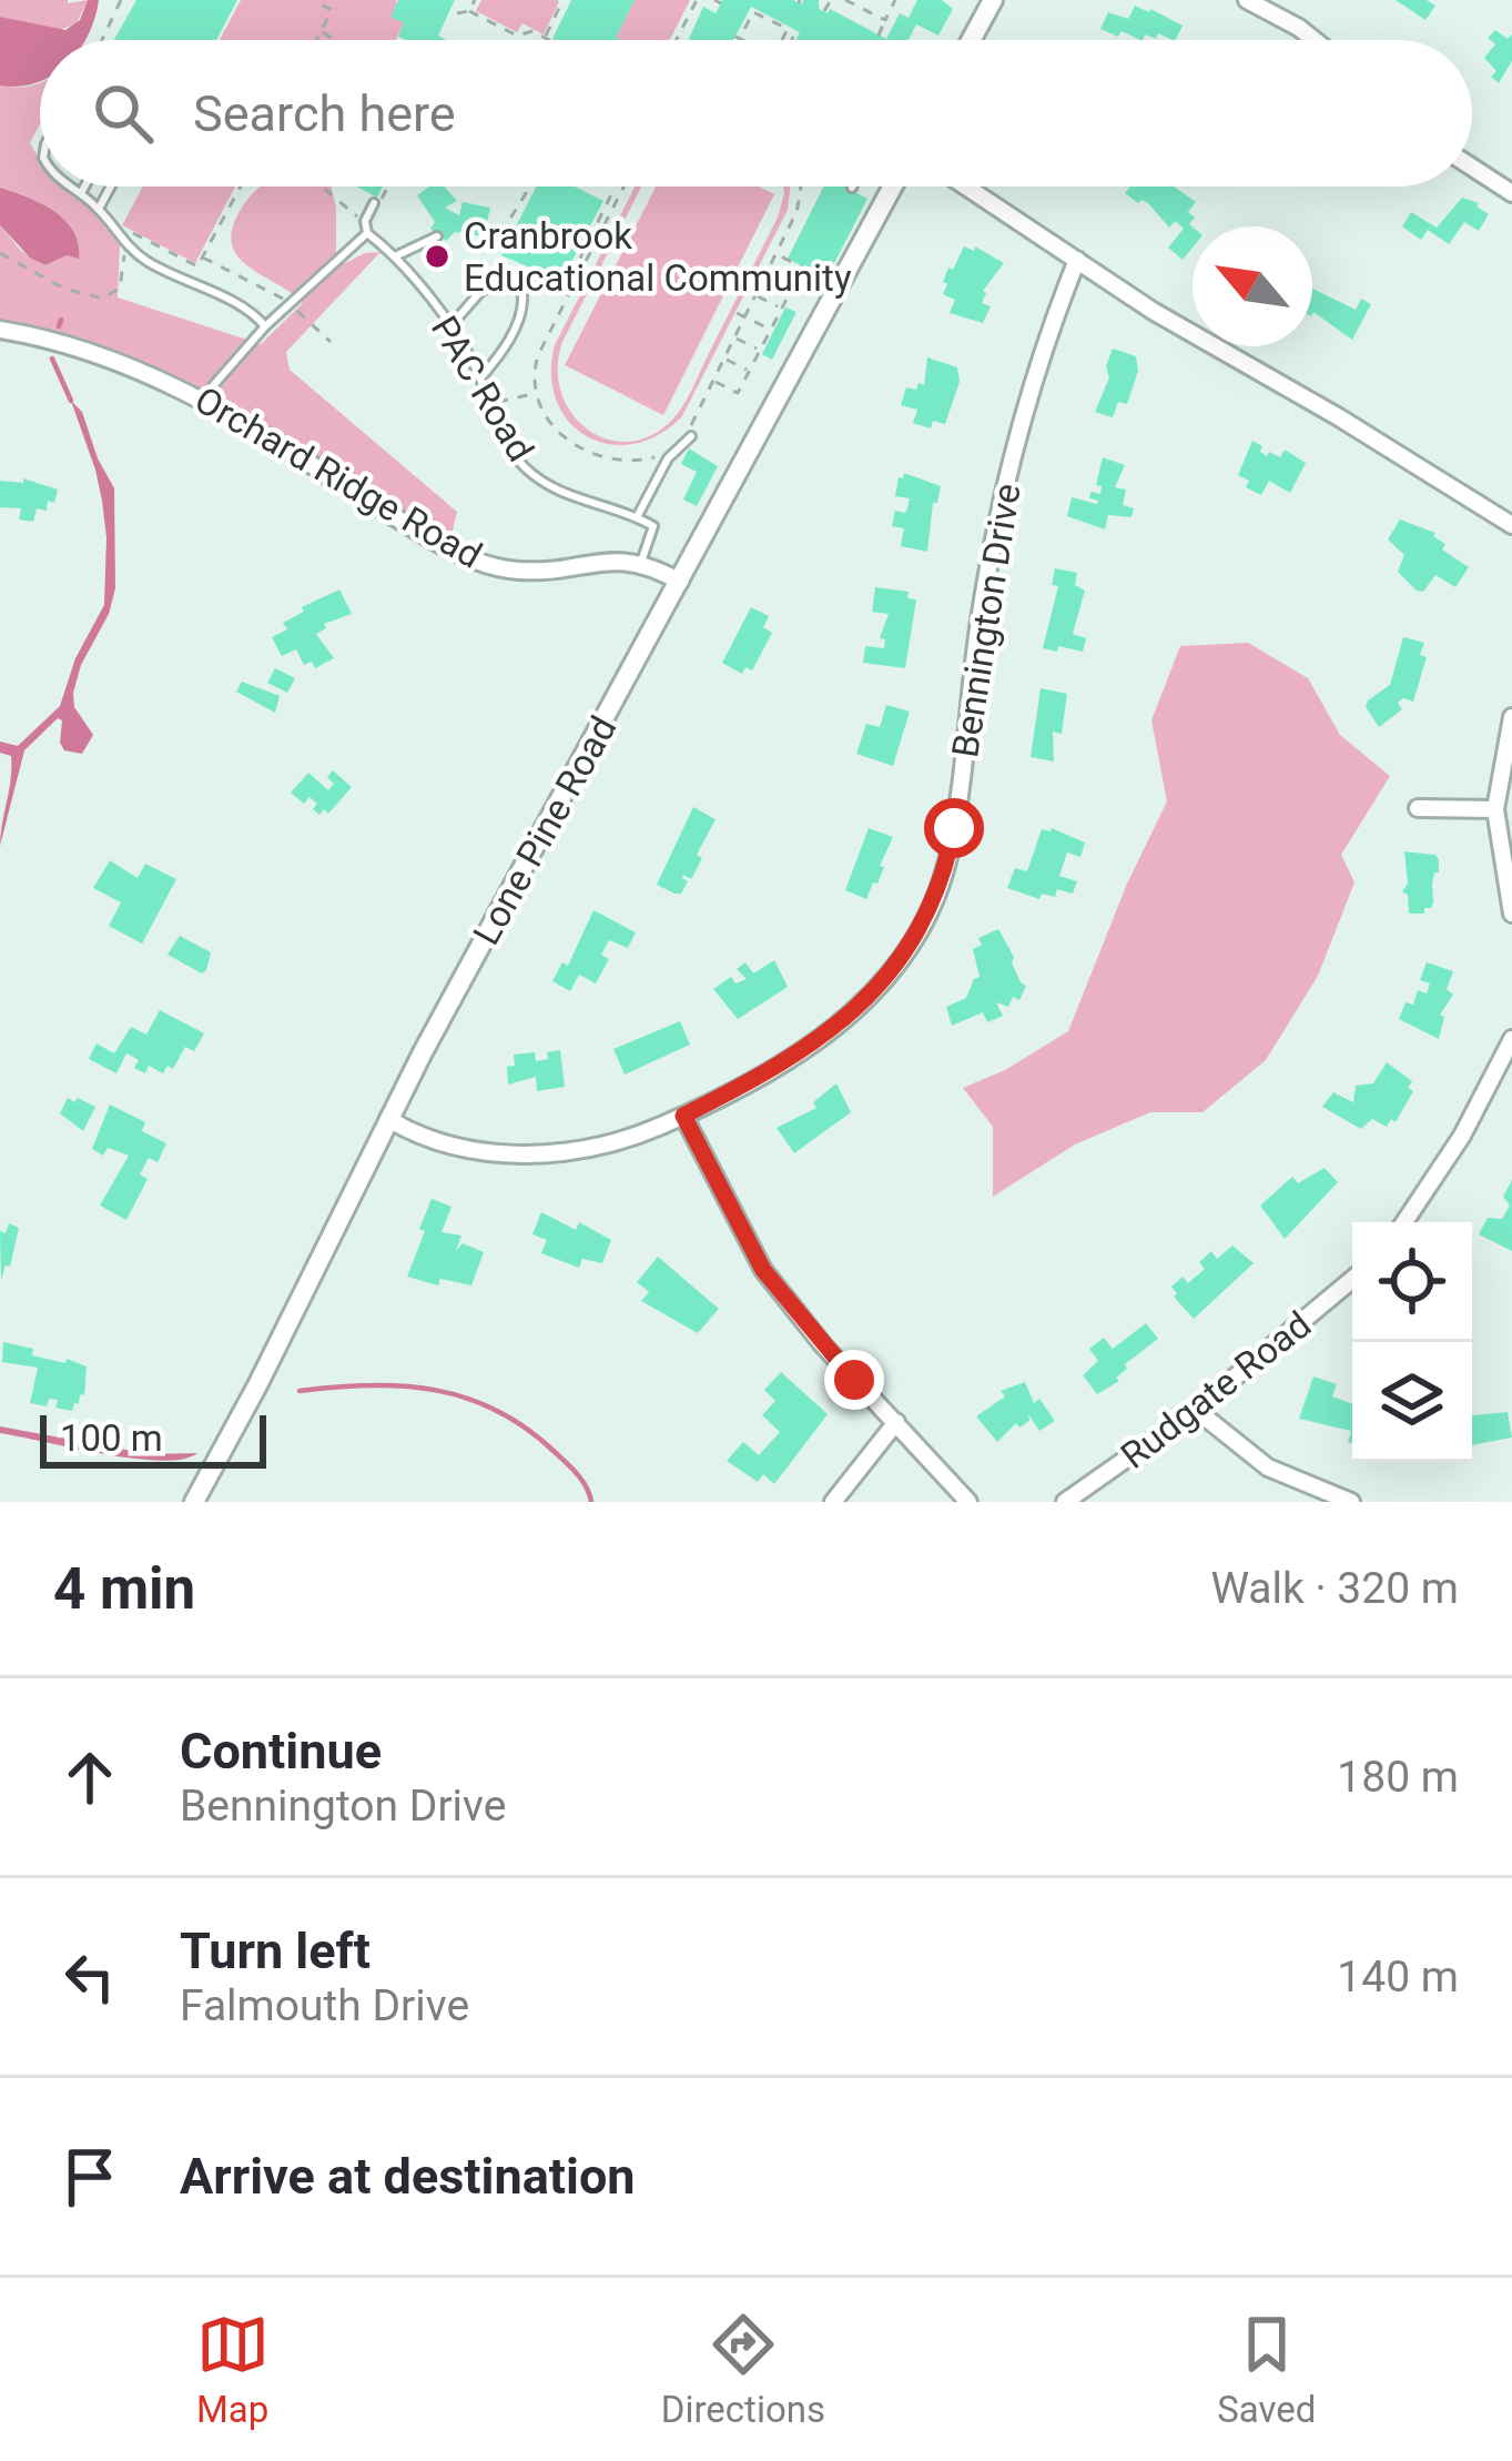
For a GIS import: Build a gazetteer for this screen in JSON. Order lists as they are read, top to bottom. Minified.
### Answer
{"streets":{"street":["Orchard Ridge Road","Bennington Drive","Lone Pine Road","Rudgate Road"],"lane":["PAC Road"]},"crossings":[["Bennington Drive","Lone Pine Road"]],"places":["Cranbrook Educational Community"],"scale_bar":"100 m","north":"top left","page":{"search":"Search here","scale":"100 m","heading":["4 min","Walk · 320 m"],"list":[["Continue","Bennington Drive","180 m"],["Turn left","Falmouth Drive","140 m"],"Arrive at destination"],"nav":["Map","Directions","Saved"]}}
